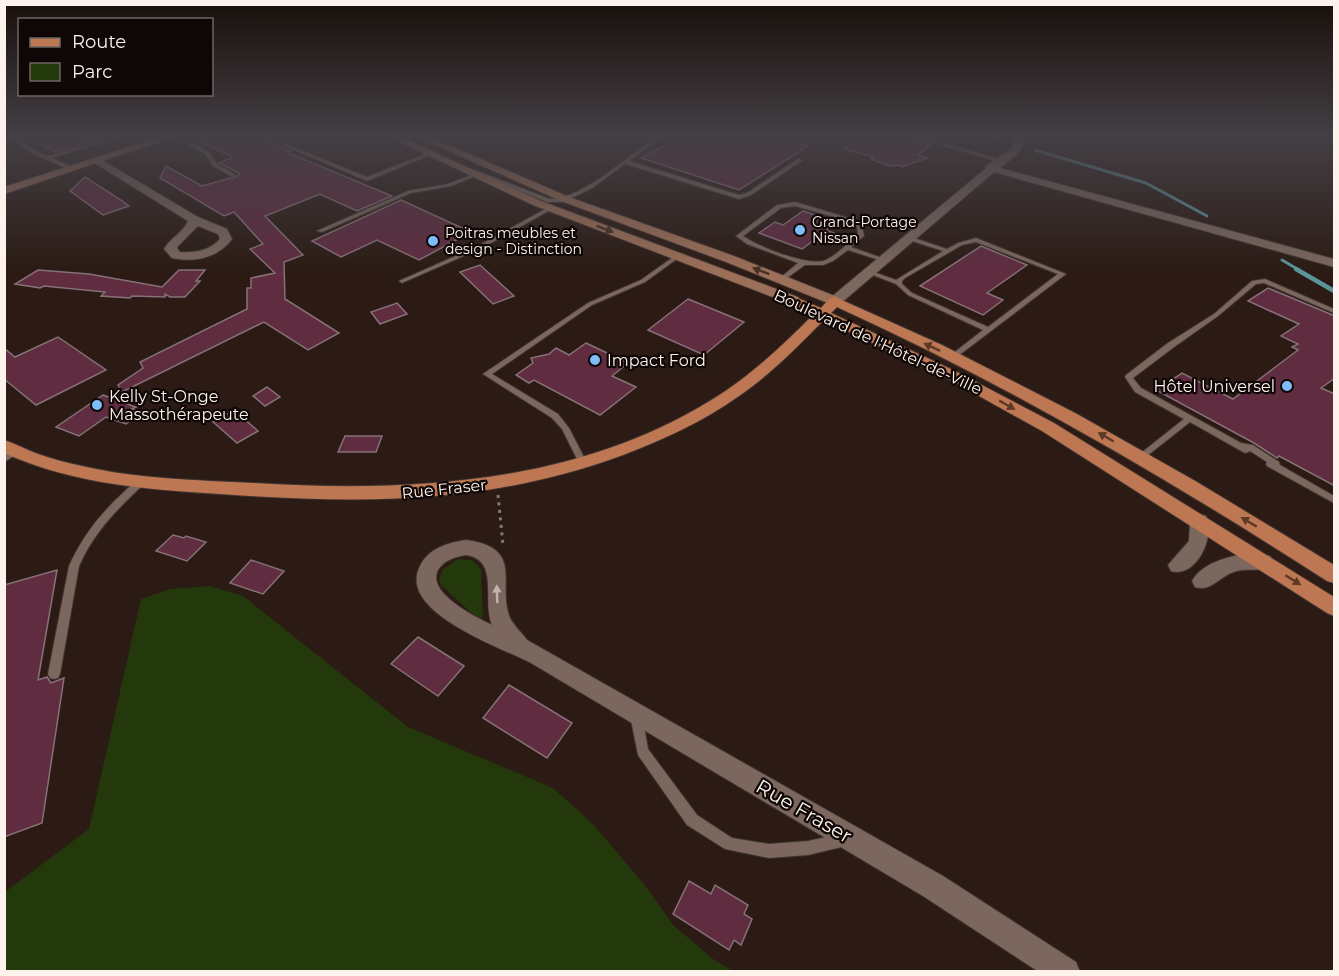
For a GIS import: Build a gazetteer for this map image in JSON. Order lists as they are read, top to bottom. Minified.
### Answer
{"streets":{"main road":["Boulevard de l'Hôtel-de-Ville","Rue Fraser"]},"crossings":[["Boulevard de l'Hôtel-de-Ville","Rue Fraser"]],"places":["Grand-Portage Nissan","Poitras meubles et design - Distinction","Impact Ford","Hôtel Universel","Kelly St-Onge Massothérapeute"],"legend":["Route","Parc"]}
